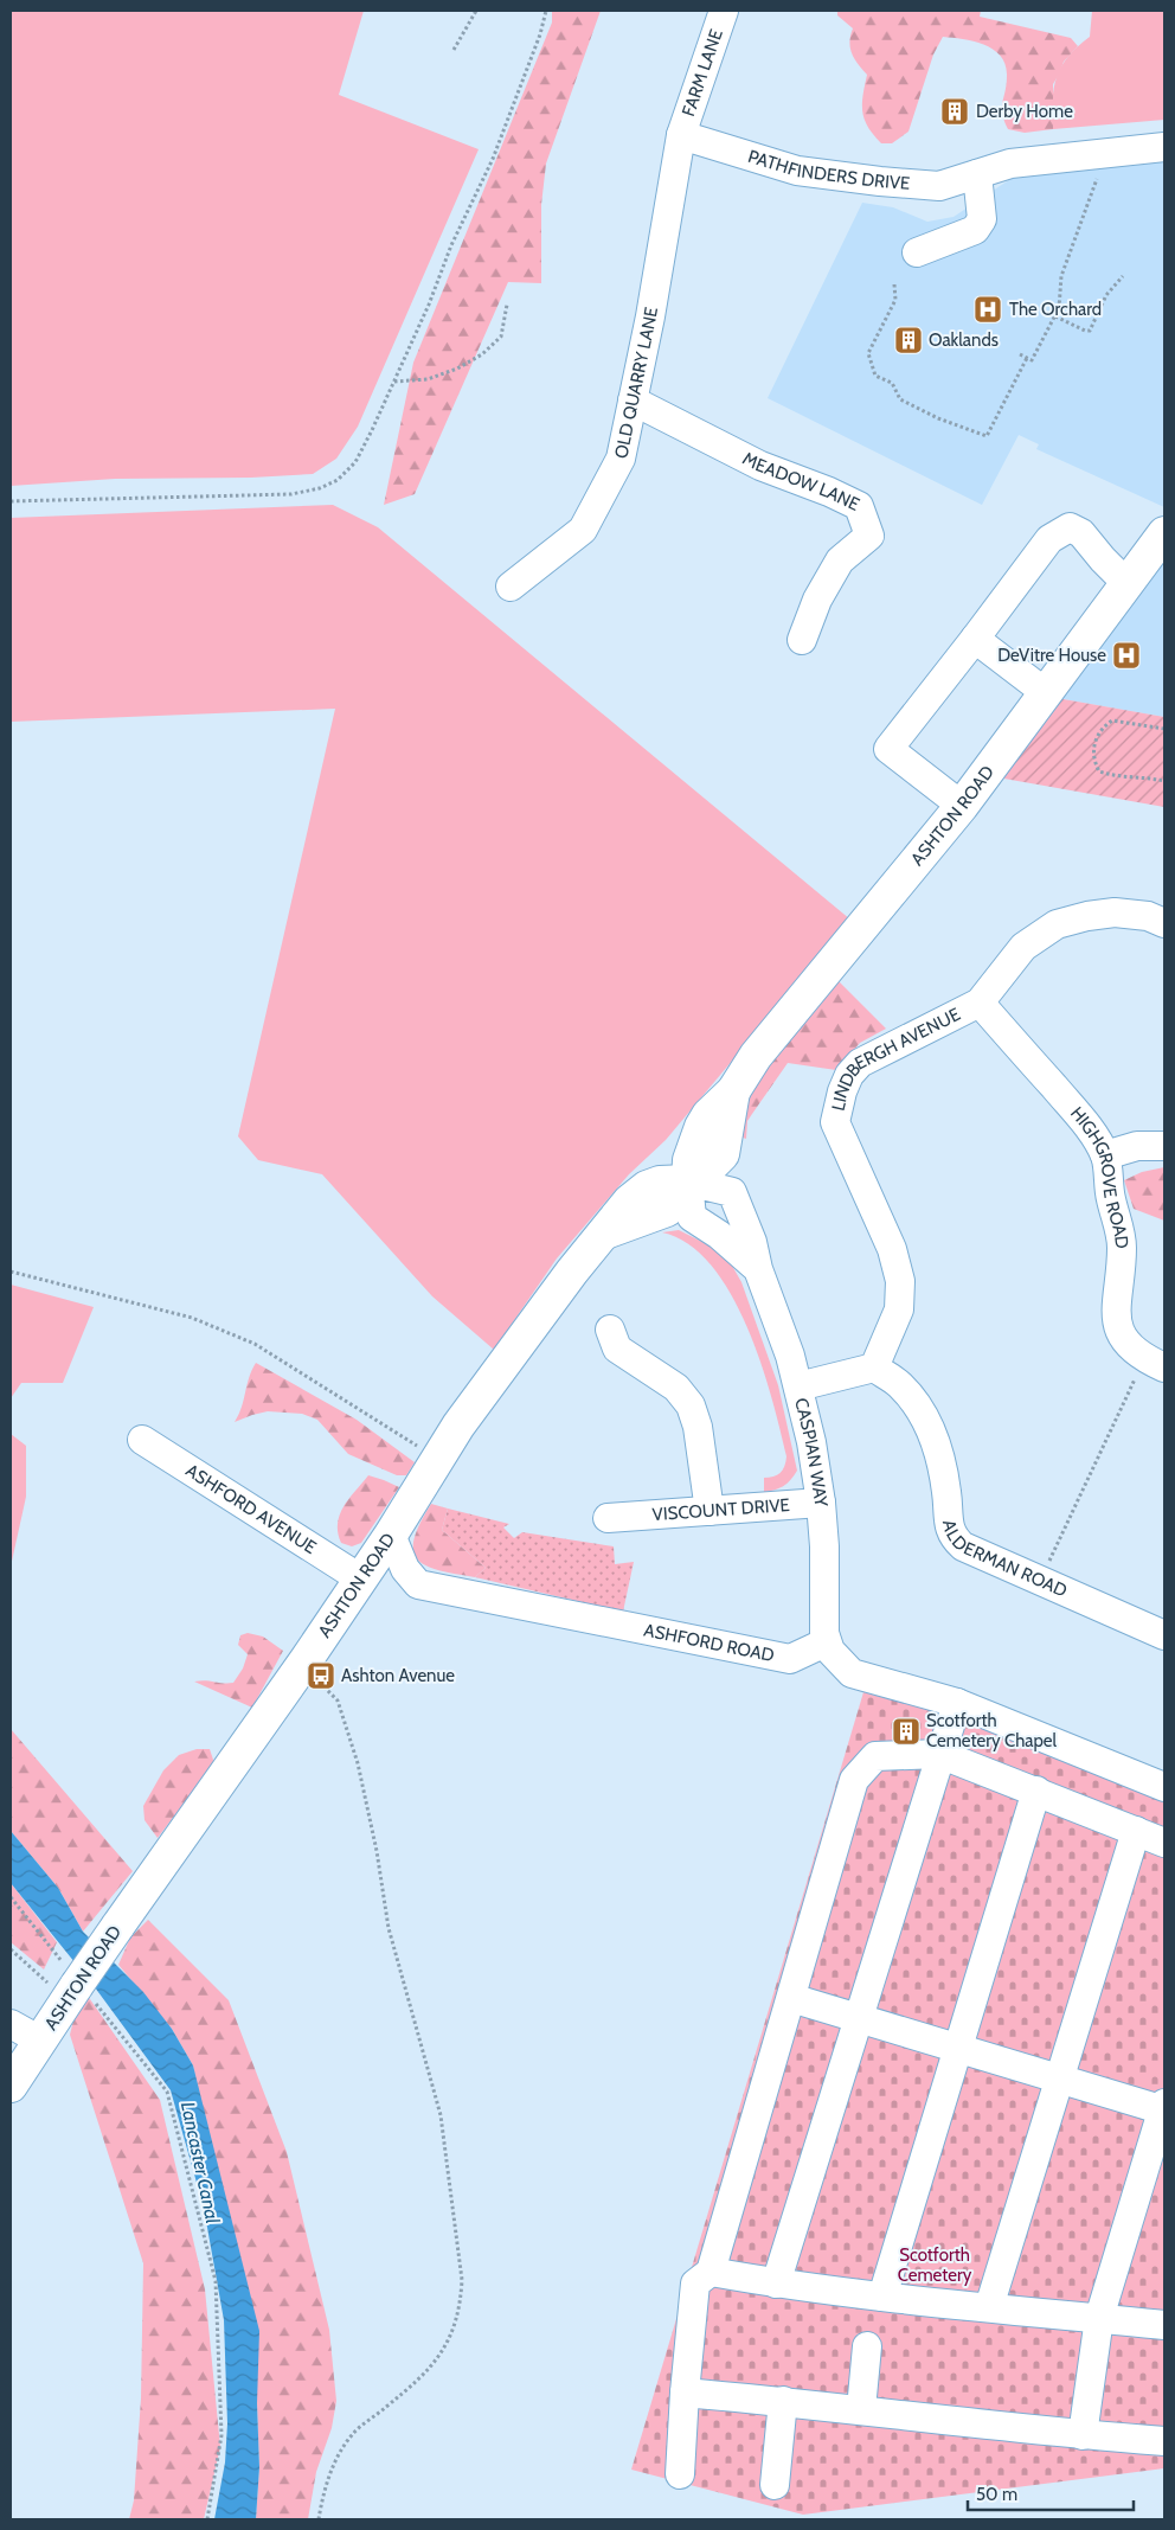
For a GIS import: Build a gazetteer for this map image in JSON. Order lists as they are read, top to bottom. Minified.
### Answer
{"streets":{"main road":["ASHTON ROAD"],"street":["FARM LANE","PATHFINDERS DRIVE","OLD QUARRY LANE","MEADOW LANE","LINDBERGH AVENUE","HIGHGROVE ROAD","CASPIAN WAY","ASHFORD AVENUE","VISCOUNT DRIVE","ALDERMAN ROAD","ASHFORD ROAD"]},"crossings":[["FARM LANE","PATHFINDERS DRIVE"],["FARM LANE","OLD QUARRY LANE"],["PATHFINDERS DRIVE","OLD QUARRY LANE"],["OLD QUARRY LANE","MEADOW LANE"],["ASHTON ROAD","CASPIAN WAY"],["ASHTON ROAD","ASHFORD AVENUE"],["ASHTON ROAD","ASHFORD ROAD"],["LINDBERGH AVENUE","HIGHGROVE ROAD"],["LINDBERGH AVENUE","ALDERMAN ROAD"],["CASPIAN WAY","VISCOUNT DRIVE"],["CASPIAN WAY","ASHFORD ROAD"]],"water":["Lancaster Canal"],"parks":["Scotforth Cemetery"],"places":{"building":["Derby Home","Oaklands","Scotforth Cemetery Chapel"],"hospital":["The Orchard","DeVitre House"],"bus stop":["Ashton Avenue"]},"scale_bar":"50 m"}
